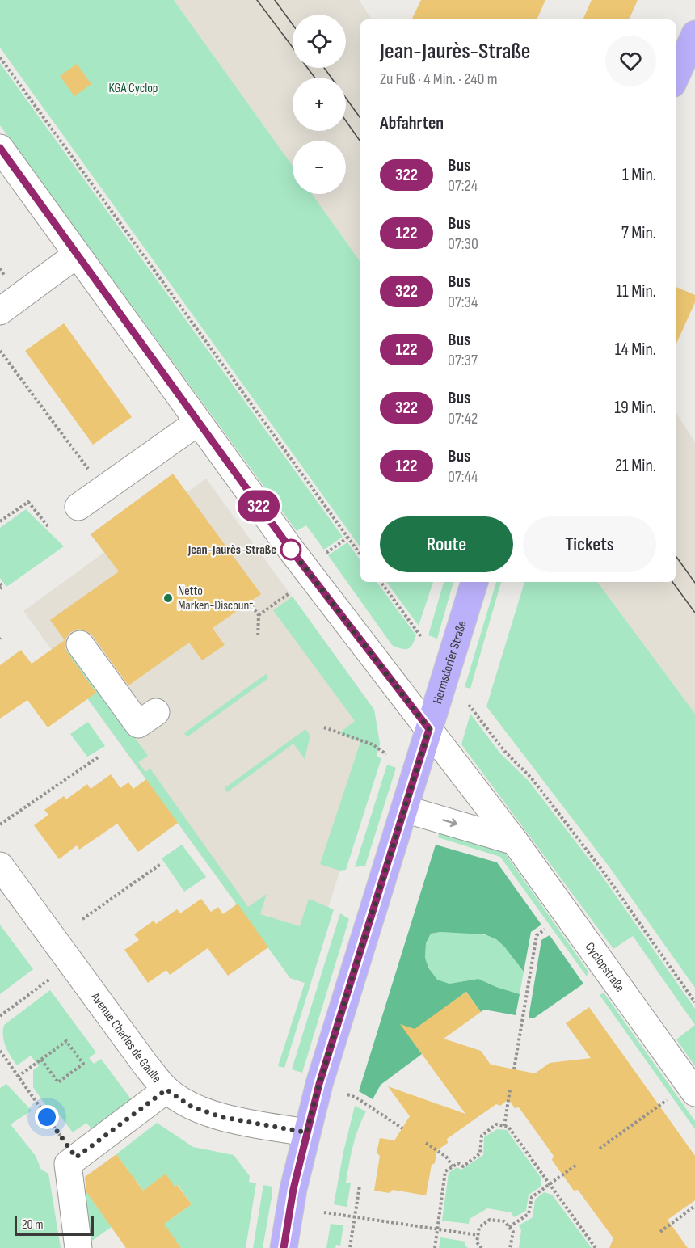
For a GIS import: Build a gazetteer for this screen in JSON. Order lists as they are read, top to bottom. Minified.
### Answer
{"streets":{"main road":["Hermsdorfer Straße"],"street":["Cyclopstraße","Avenue Charles de Gaulle"]},"crossings":[["Hermsdorfer Straße","Cyclopstraße"],["Hermsdorfer Straße","Avenue Charles de Gaulle"]],"parks":["KGA Cyclop"],"places":["Jean-Jaurès-Straße","Netto Marken-Discount"],"lines":["bus line 322"],"scale_bar":"20 m","page":{"on_map":"322","map_buttons":["+","−"],"heading":[["Jean-Jaurès-Straße","Zu Fuß · 4 Min. · 240 m"],"Abfahrten"],"list":[{"mark":"322","name":"Bus","note":"07:24","value":"1 Min."},{"mark":"122","name":"Bus","note":"07:30","value":"7 Min."},{"mark":"322","name":"Bus","note":"07:34","value":"11 Min."},{"mark":"122","name":"Bus","note":"07:37","value":"14 Min."},{"mark":"322","name":"Bus","note":"07:42","value":"19 Min."},{"mark":"122","name":"Bus","note":"07:44","value":"21 Min."}],"buttons":["Route","Tickets"],"scale":"20 m"}}
